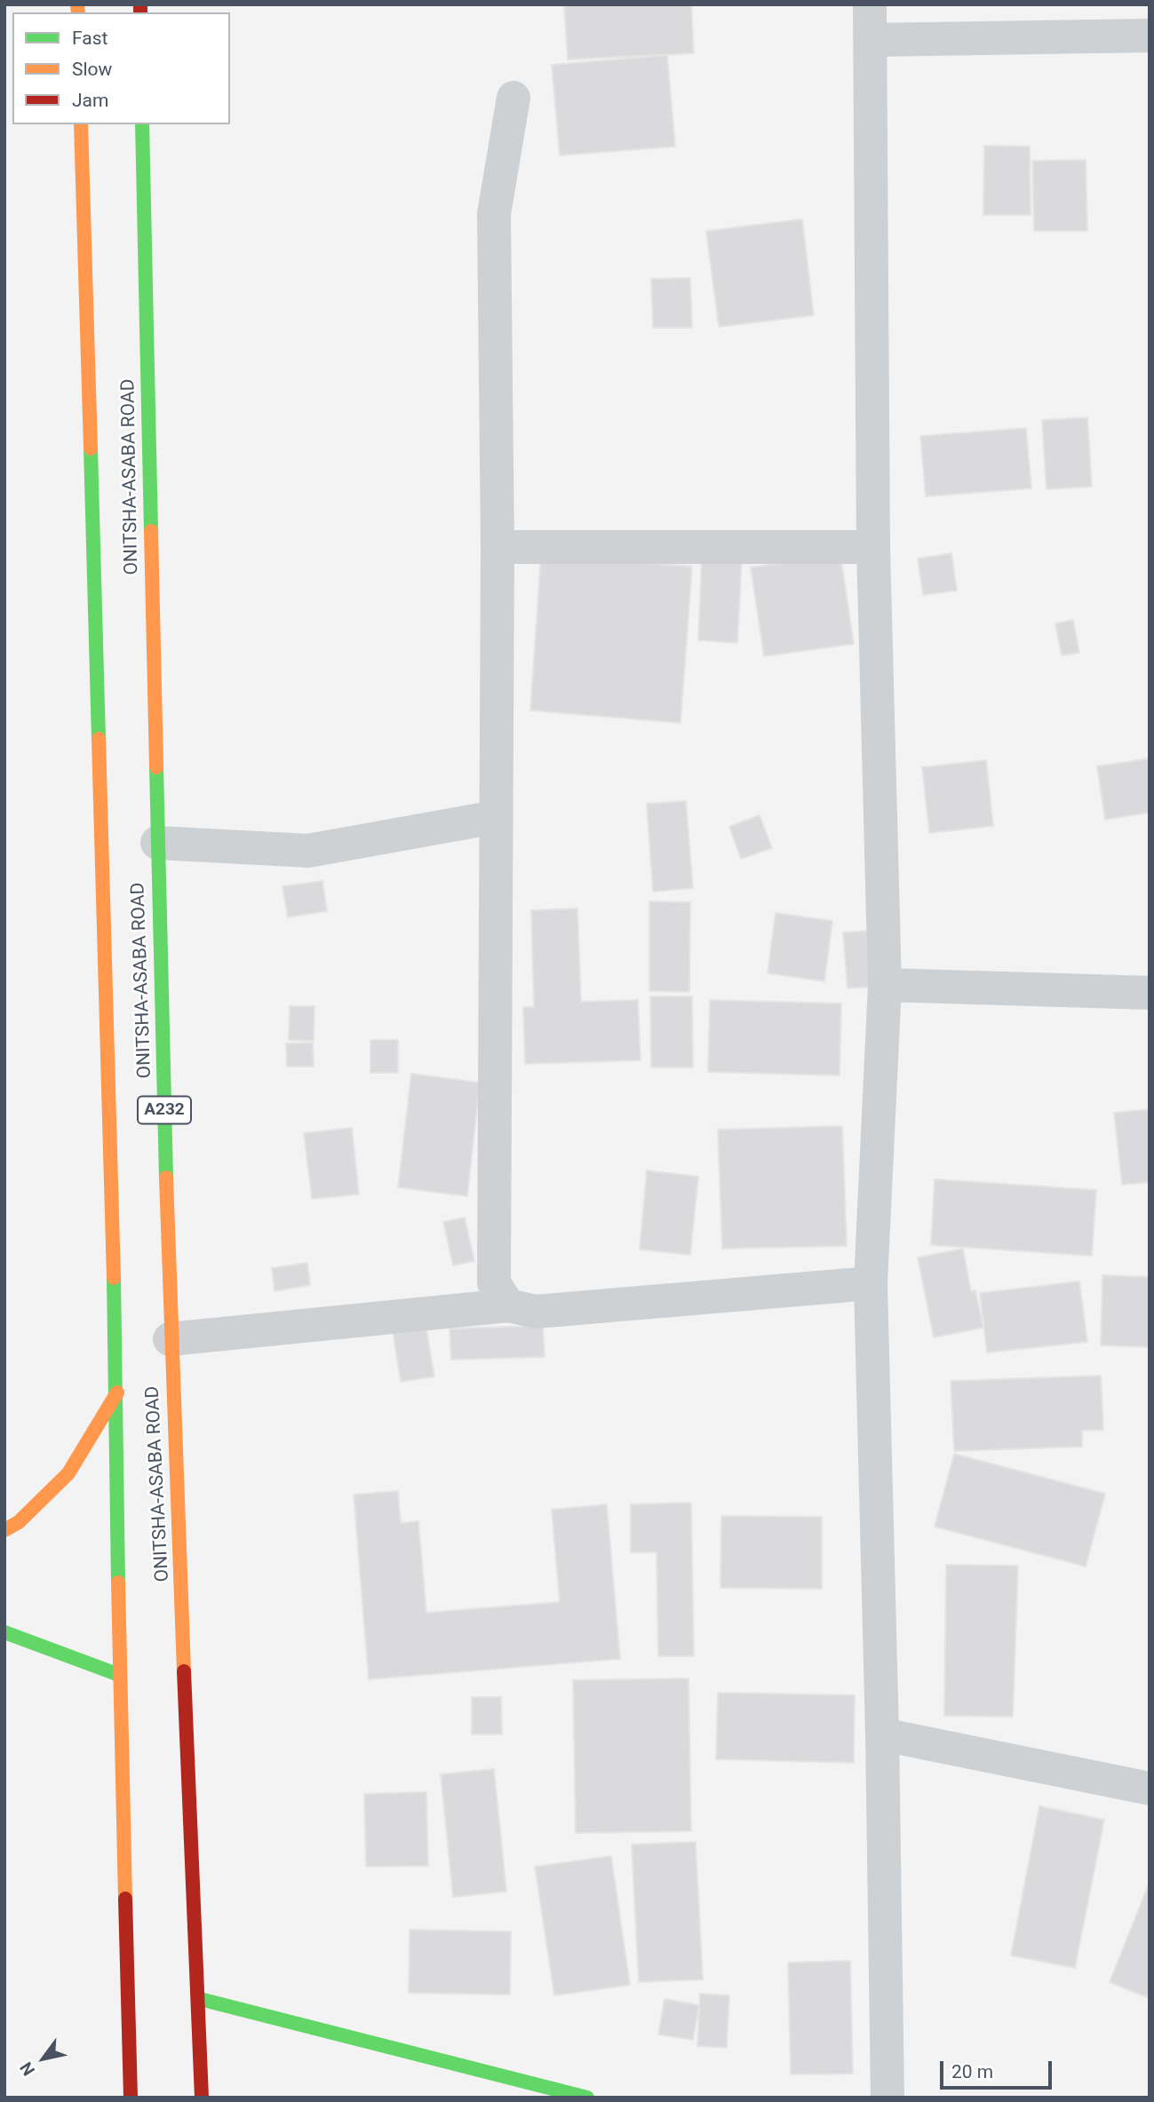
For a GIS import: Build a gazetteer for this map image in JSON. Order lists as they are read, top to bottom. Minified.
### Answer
{"streets":{"main road":["ONITSHA-ASABA ROAD","A232"]},"legend":["Fast","Slow","Jam"],"scale_bar":"20 m","north":"bottom left"}
